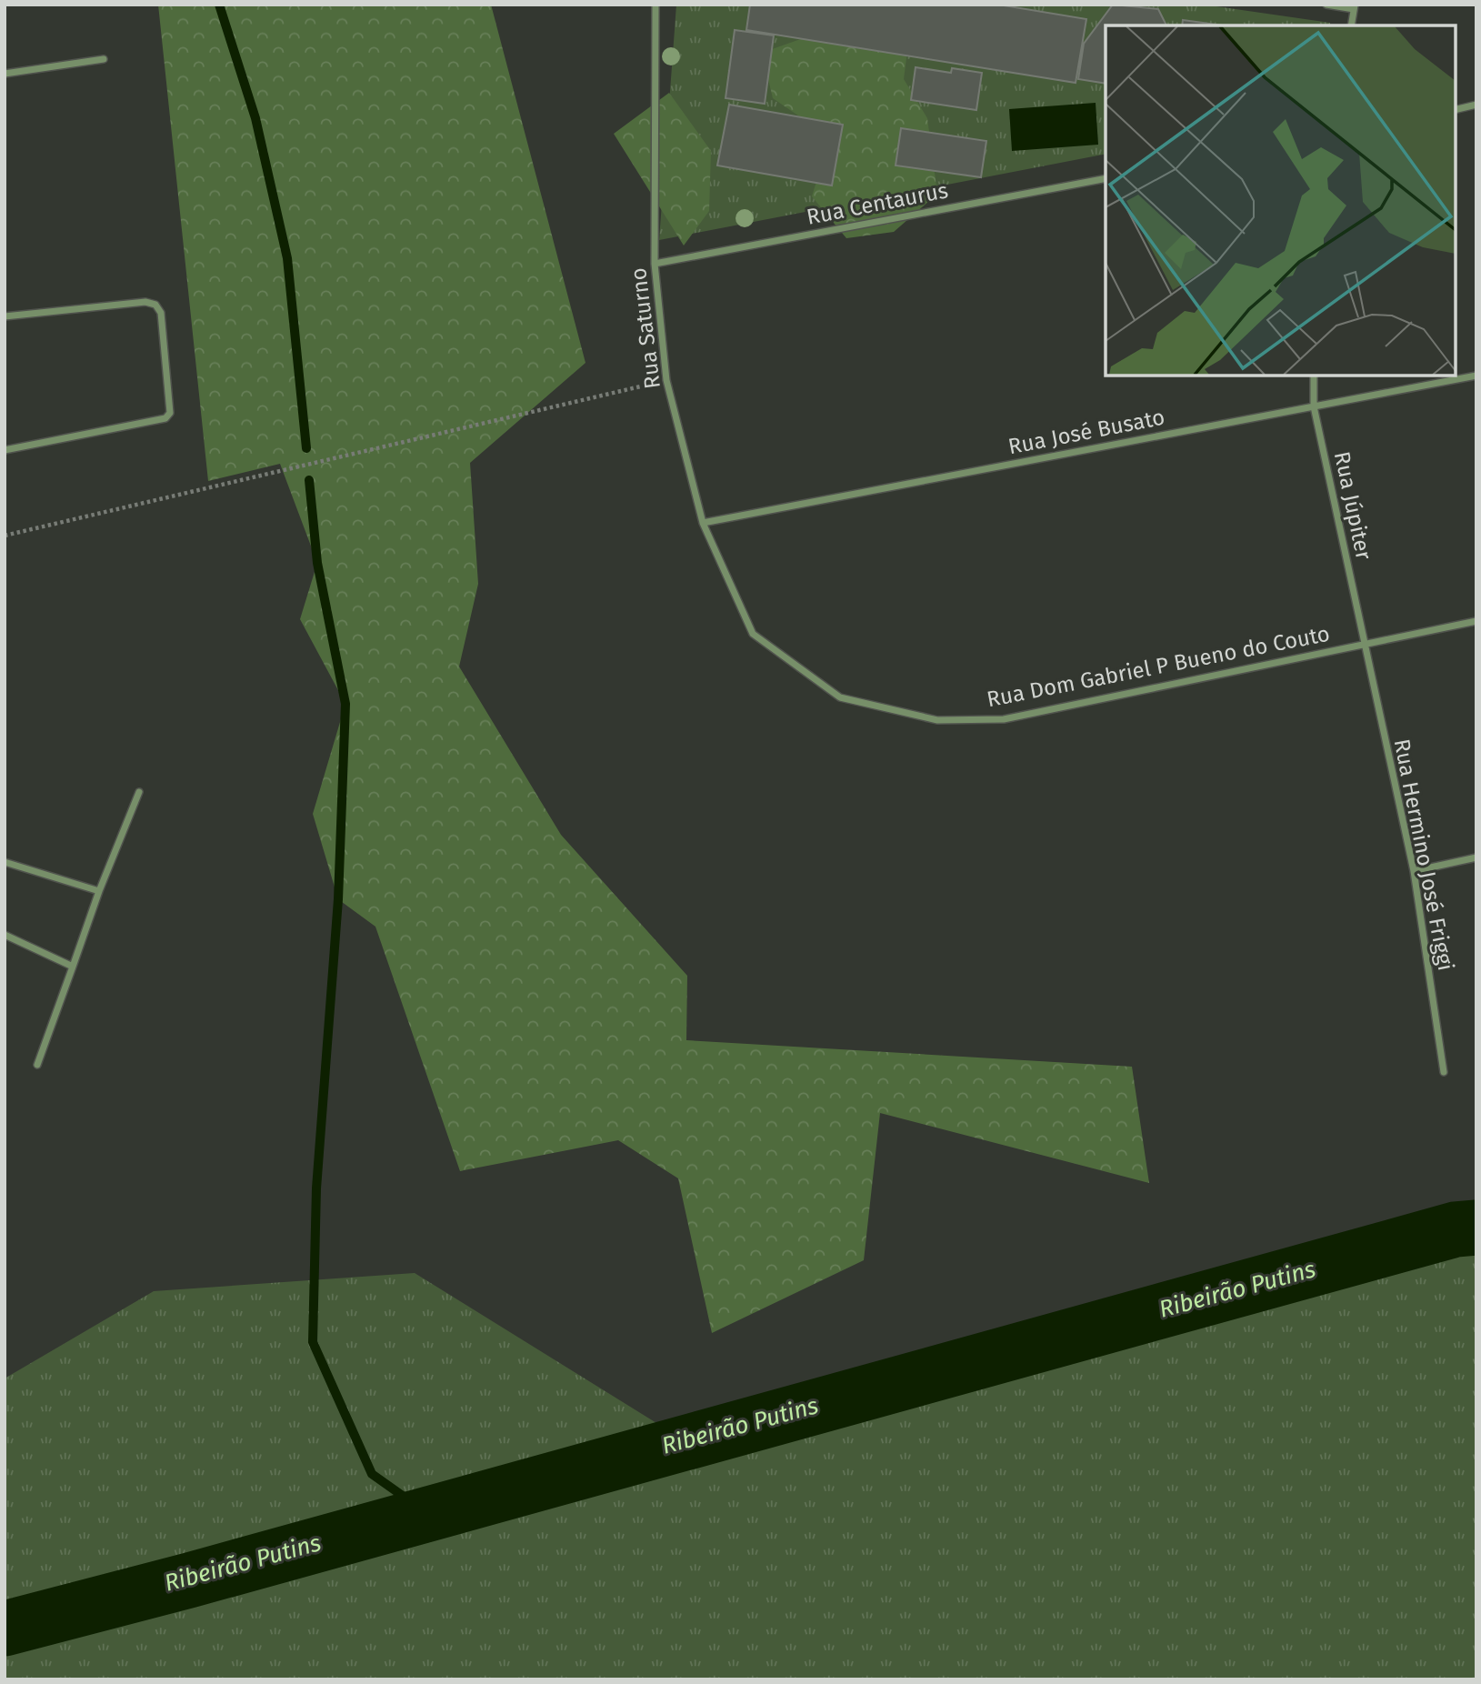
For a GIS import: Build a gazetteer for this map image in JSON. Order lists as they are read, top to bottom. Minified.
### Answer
{"streets":{"street":["Rua Centaurus","Rua Saturno","Rua José Busato","Rua Júpiter","Rua Dom Gabriel P Bueno do Couto","Rua Hermino José Friggi"]},"crossings":[["Rua Centaurus","Rua Saturno"],["Rua Saturno","Rua José Busato"],["Rua Saturno","Rua Dom Gabriel P Bueno do Couto"],["Rua José Busato","Rua Júpiter"],["Rua Júpiter","Rua Dom Gabriel P Bueno do Couto"],["Rua Júpiter","Rua Hermino José Friggi"],["Rua Dom Gabriel P Bueno do Couto","Rua Hermino José Friggi"]],"water":["Ribeirão Putins"]}
